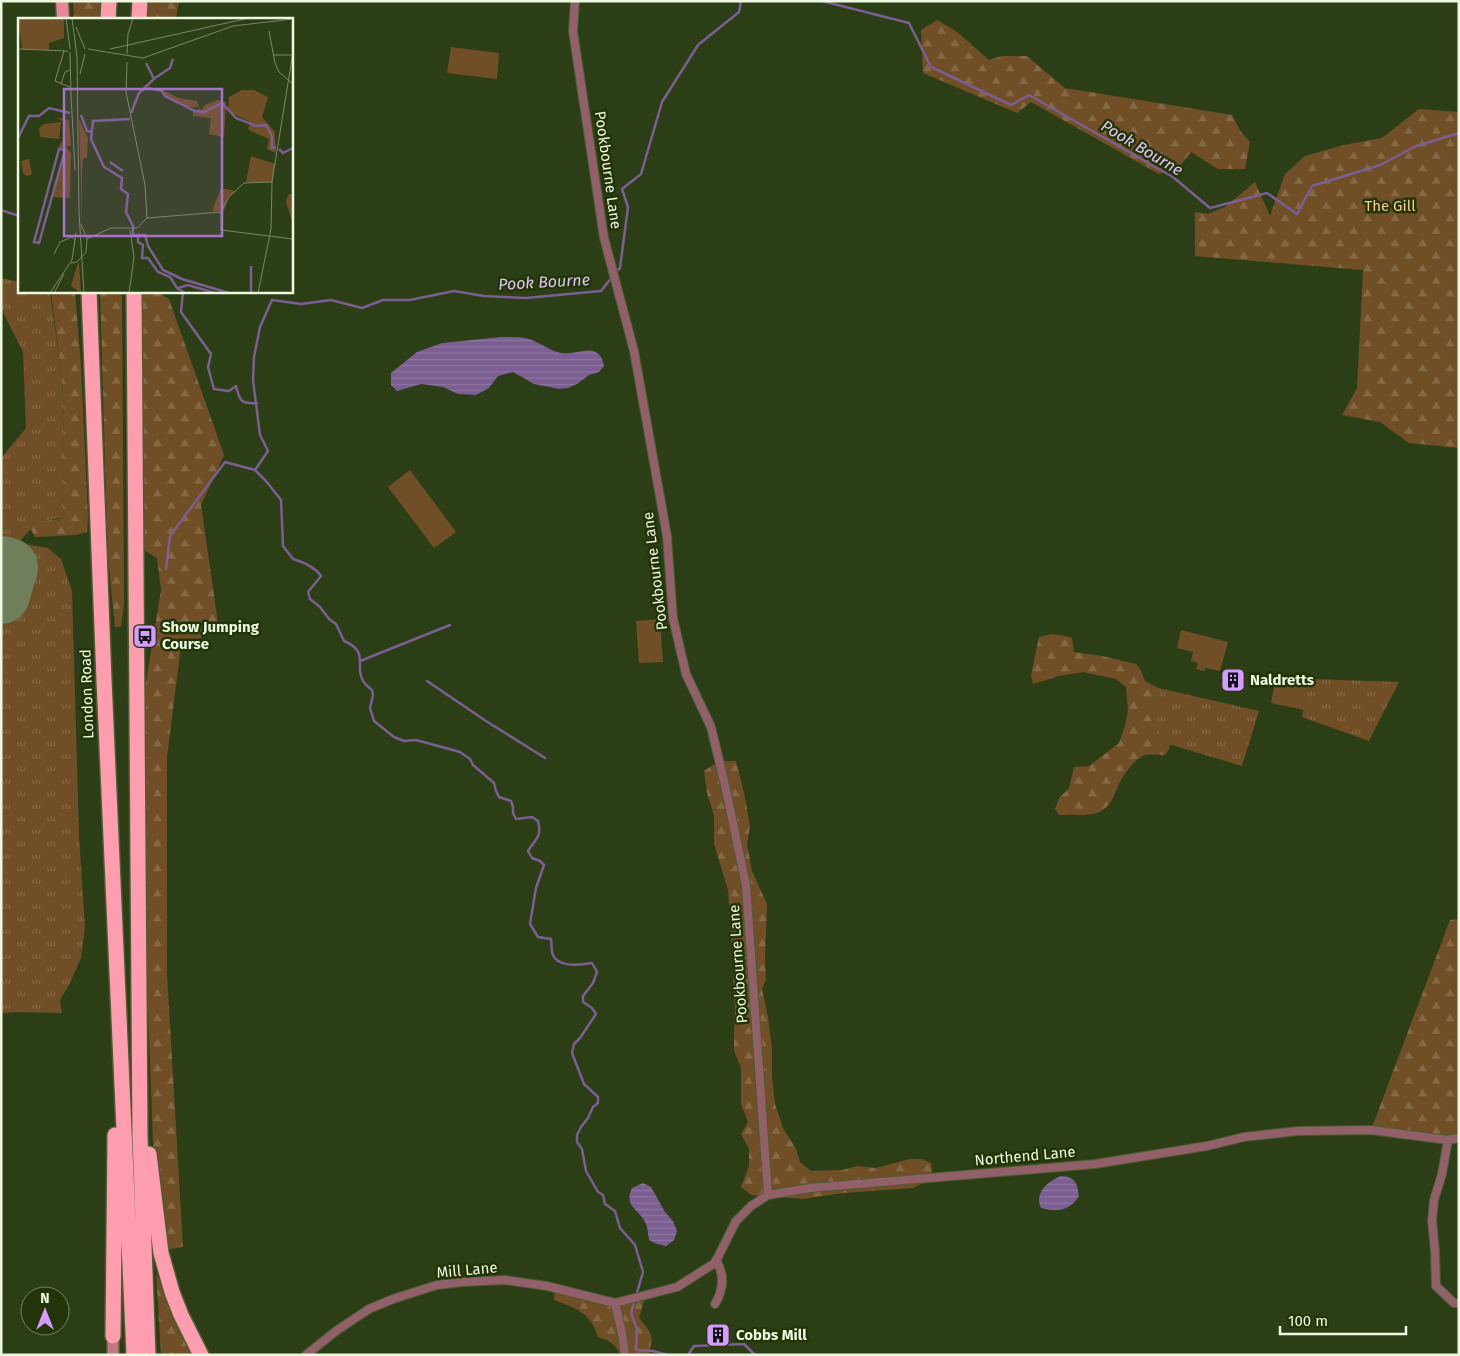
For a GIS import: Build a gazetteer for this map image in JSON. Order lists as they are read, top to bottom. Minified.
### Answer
{"streets":{"highway":["London Road"],"street":["Pookbourne Lane","Northend Lane","Mill Lane"]},"crossings":[["Pookbourne Lane","Northend Lane"],["Northend Lane","Mill Lane"]],"water":["Pook Bourne"],"parks":["The Gill"],"places":{"bus stop":["Show Jumping Course"],"building":["Naldretts","Cobbs Mill"]},"scale_bar":"100 m","north":"top"}
